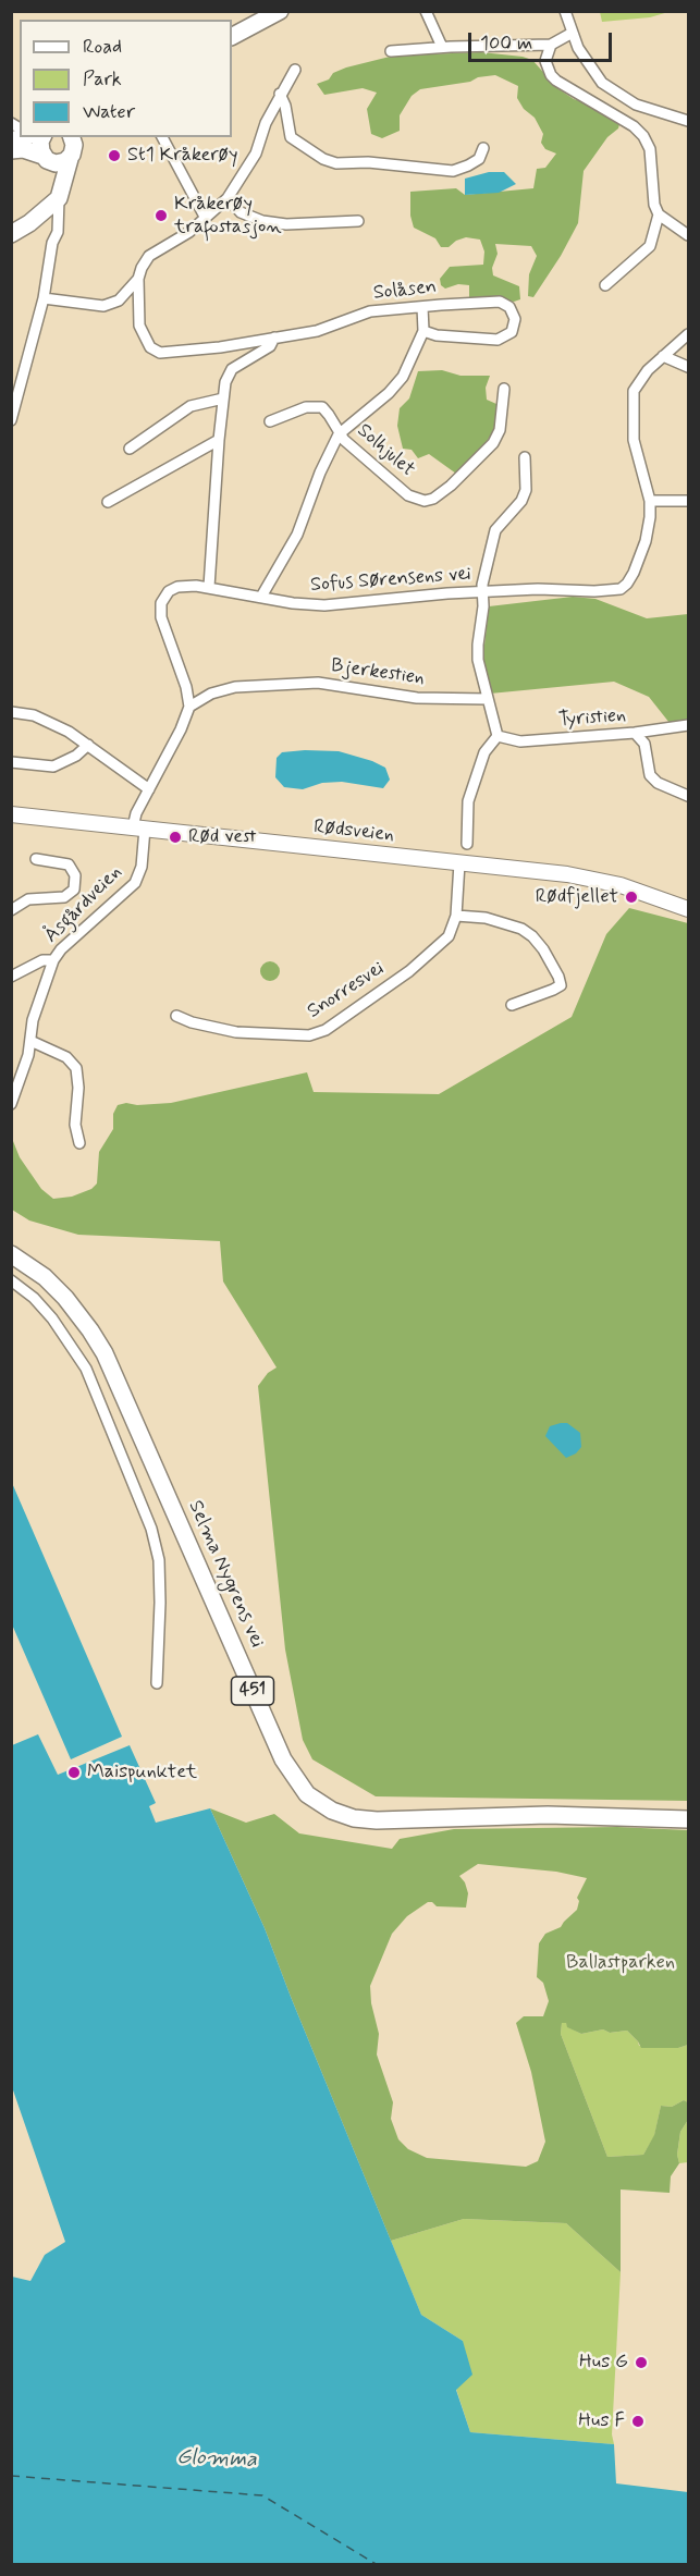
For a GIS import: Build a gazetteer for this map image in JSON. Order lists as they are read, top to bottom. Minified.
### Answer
{"streets":{"main road":["Selma Nygrens vei","451"],"street":["Solåsen","Solhjulet","Sofus Sørensens vei","Bjerkestien","Tyristien","Rødsveien","Åsgårdveien","Snorresvei"]},"crossings":[["Sofus Sørensens vei","Bjerkestien"],["Rødsveien","Åsgårdveien"],["Rødsveien","Snorresvei"]],"water":["Glomma"],"parks":["Ballastparken"],"places":["St1 Kråkerøy","Kråkerøy trafostasjon","Rød vest","Rødfjellet","Maispunktet","Hus G","Hus F"],"legend":["Road","Park","Water"],"scale_bar":"100 m"}
